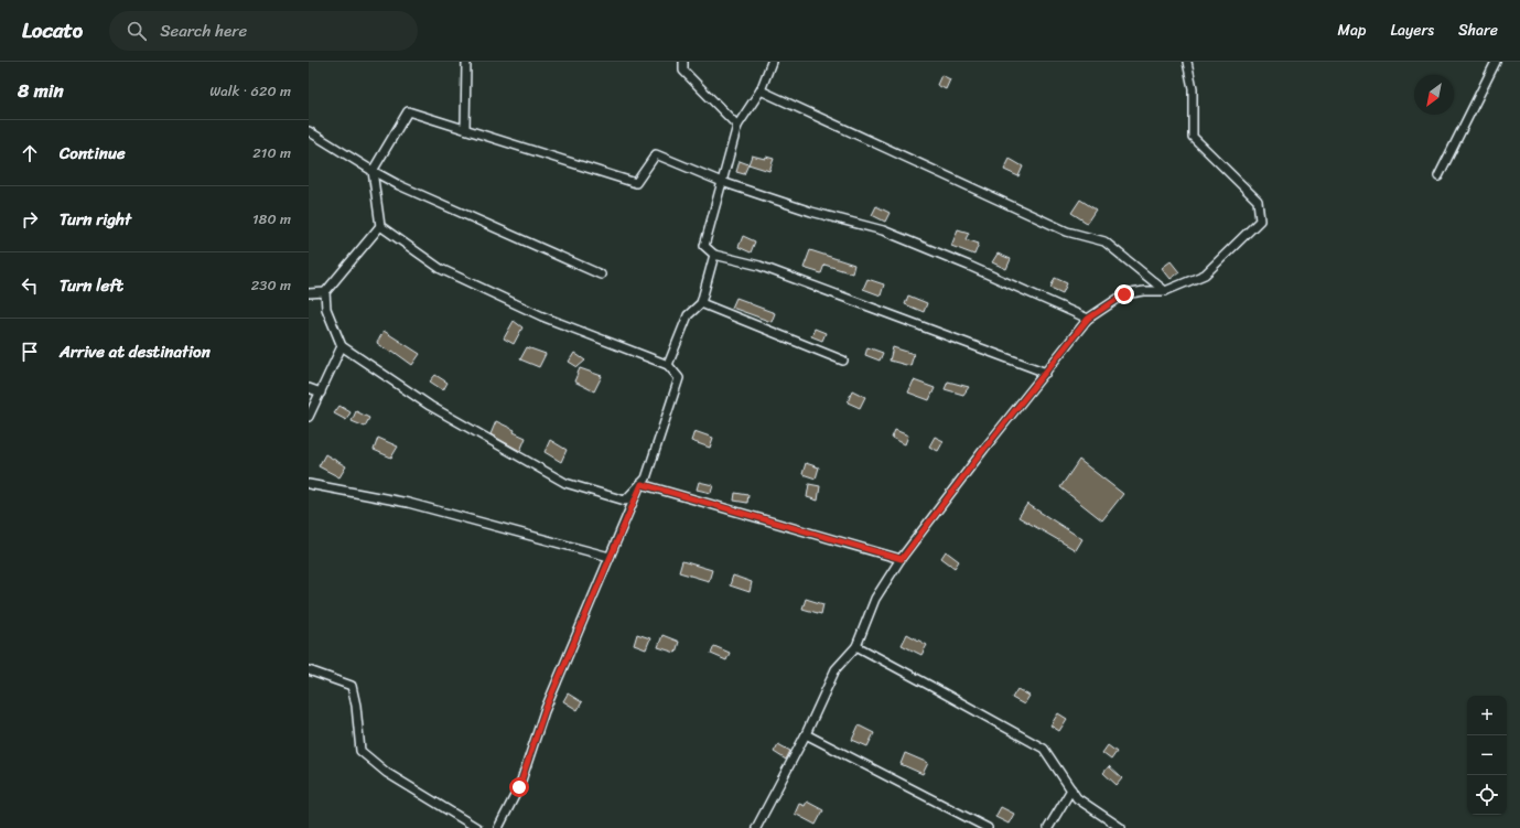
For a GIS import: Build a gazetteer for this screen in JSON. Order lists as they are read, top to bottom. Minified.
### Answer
{"north":"bottom left","page":{"header":"Locato","search":"Search here","nav":["Map","Layers","Share"],"heading":["8 min","Walk · 620 m"],"list":[["Continue","210 m"],["Turn right","180 m"],["Turn left","230 m"],"Arrive at destination"],"map_buttons":["+","−"]}}
